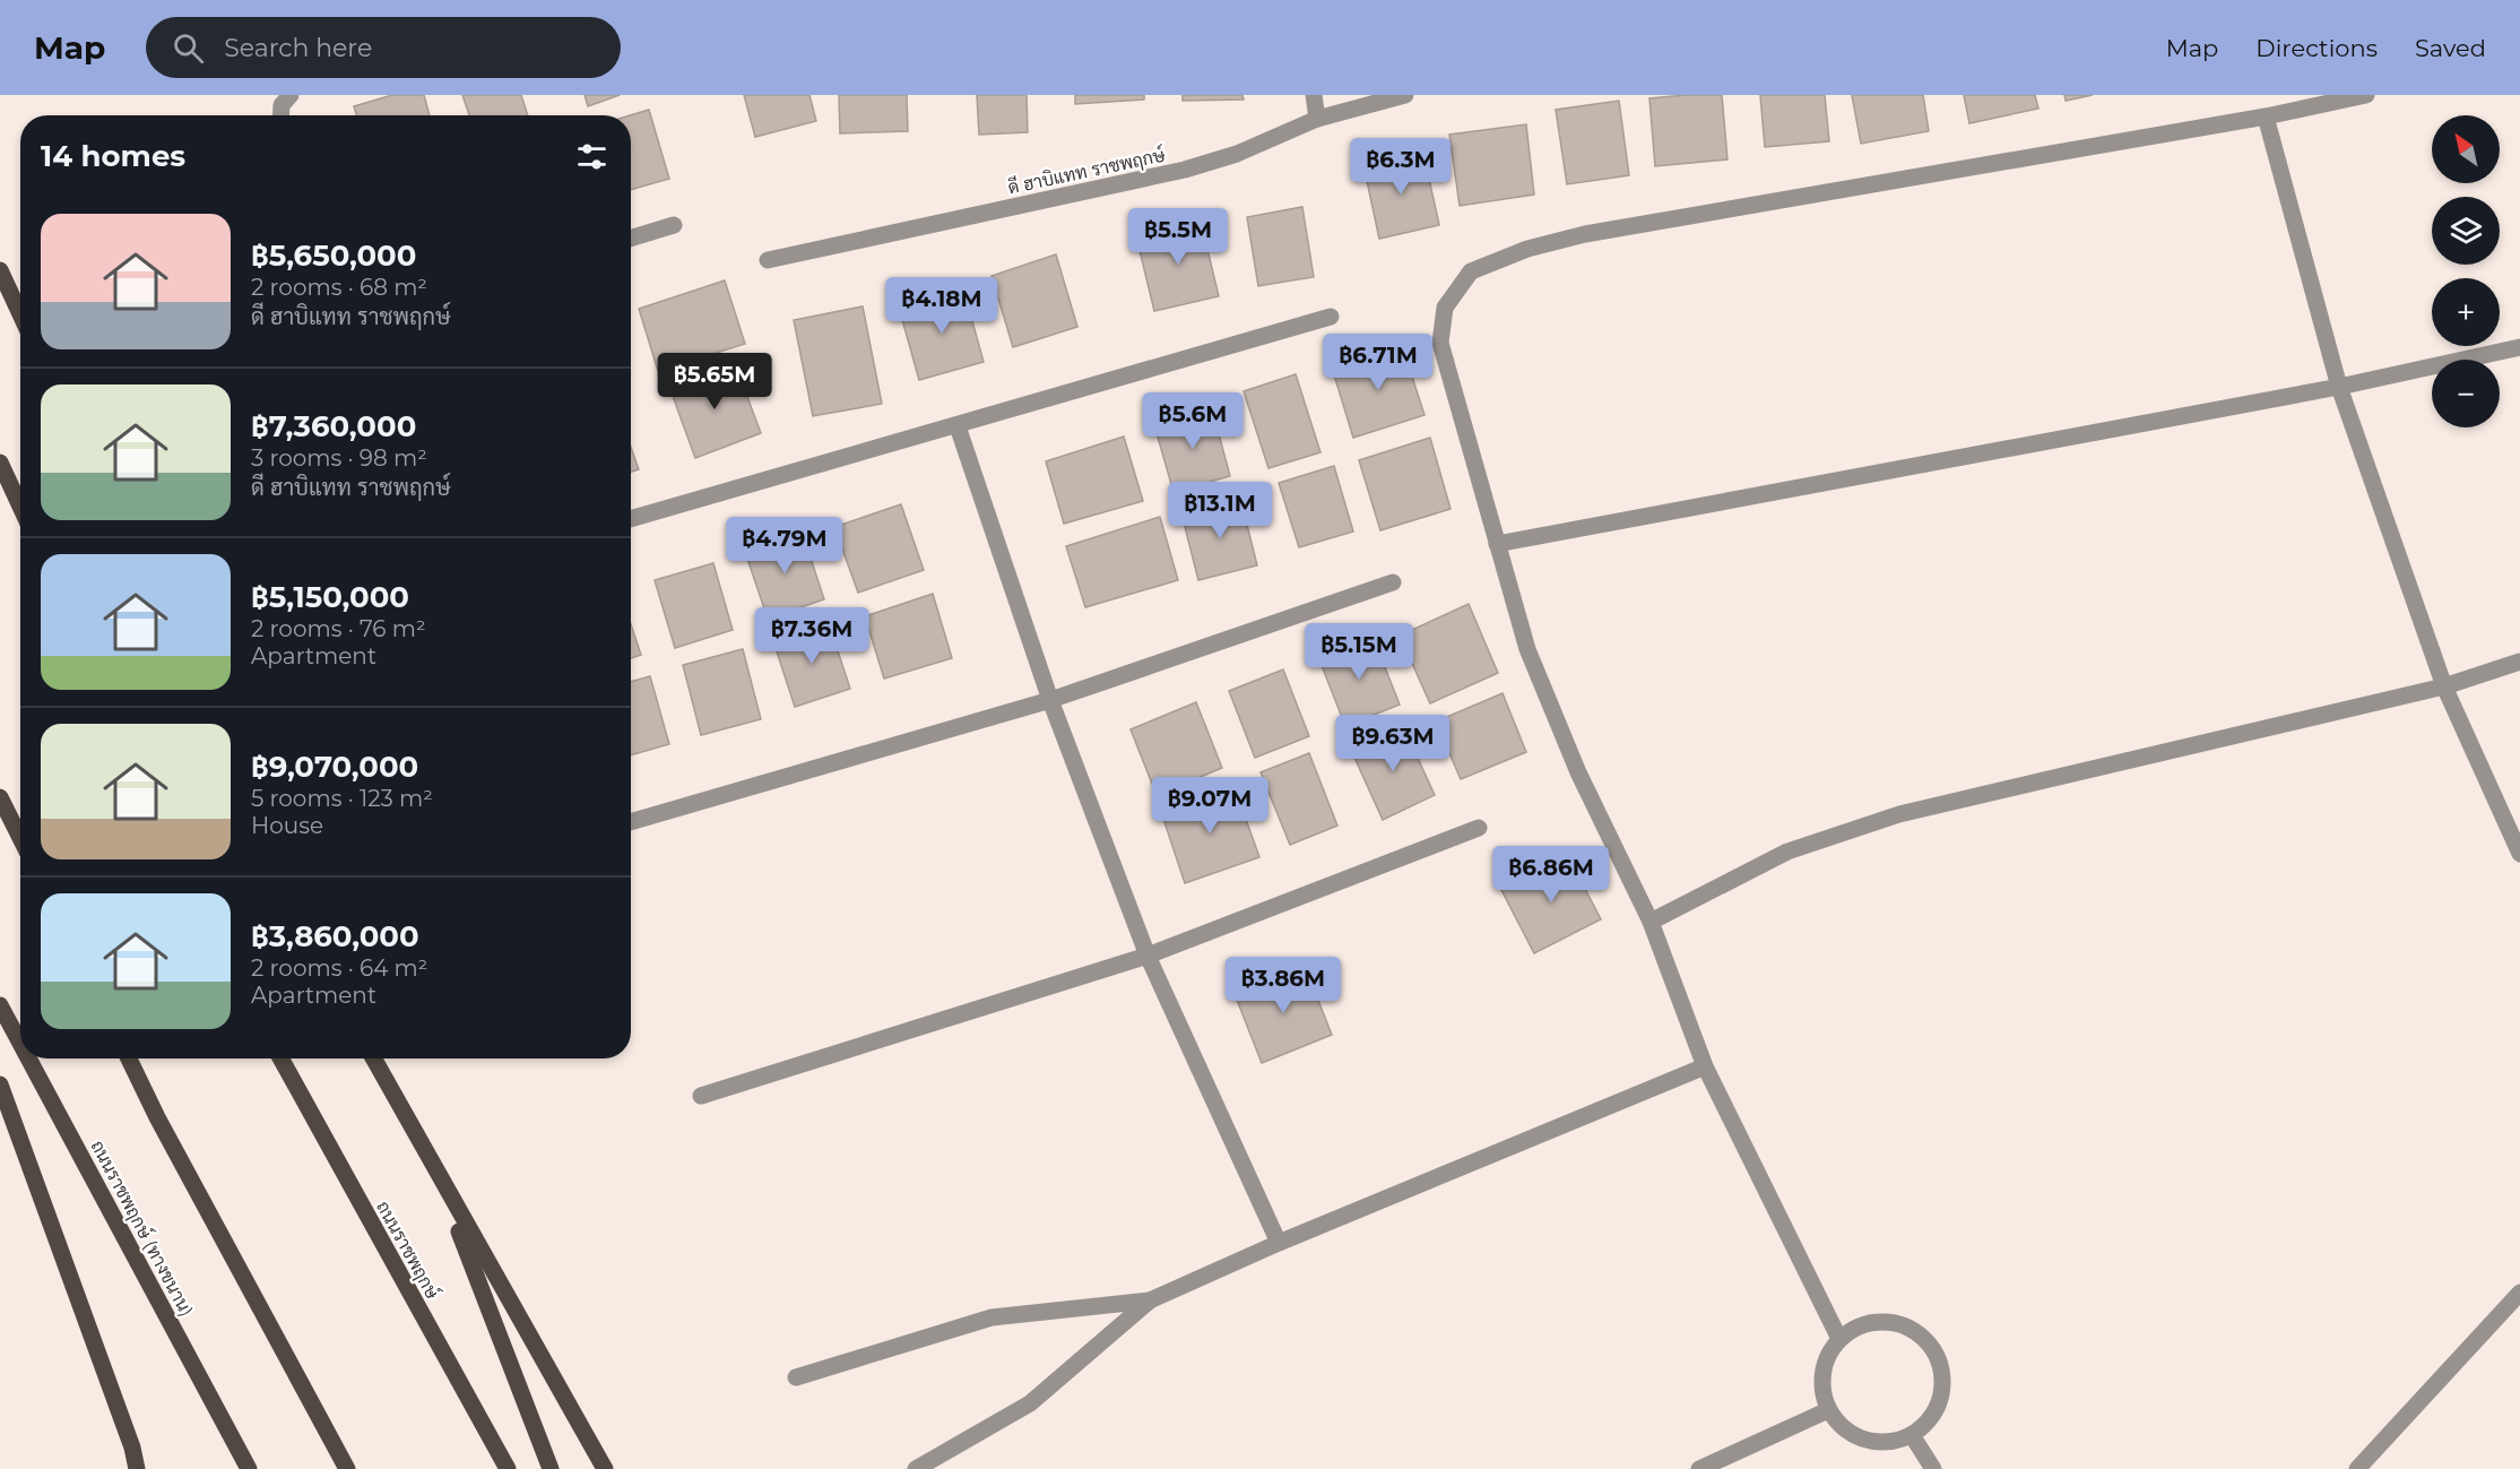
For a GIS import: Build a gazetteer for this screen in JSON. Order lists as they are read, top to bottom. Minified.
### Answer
{"streets":{"main road":["ถนนราชพฤกษ์ (ทางขนาน)","ถนนราชพฤกษ์"],"street":["ดี ฮาบิแทท ราชพฤกษ์"]},"north":"top left","page":{"header":"Map","search":"Search here","nav":["Map","Directions","Saved"],"map_buttons":["+","−"],"heading":"14 homes","price":["฿6.3M","฿5.5M","฿4.18M","฿6.71M","฿5.65M","฿5.6M","฿13.1M","฿4.79M","฿7.36M","฿5.15M","฿9.63M","฿9.07M","฿6.86M","฿3.86M"],"list":[{"name":"฿5,650,000","note":"2 rooms · 68 m² · ดี ฮาบิแทท ราชพฤกษ์"},{"name":"฿7,360,000","note":"3 rooms · 98 m² · ดี ฮาบิแทท ราชพฤกษ์"},{"name":"฿5,150,000","note":"2 rooms · 76 m² · Apartment"},{"name":"฿9,070,000","note":"5 rooms · 123 m² · House"},{"name":"฿3,860,000","note":"2 rooms · 64 m² · Apartment"}]}}
